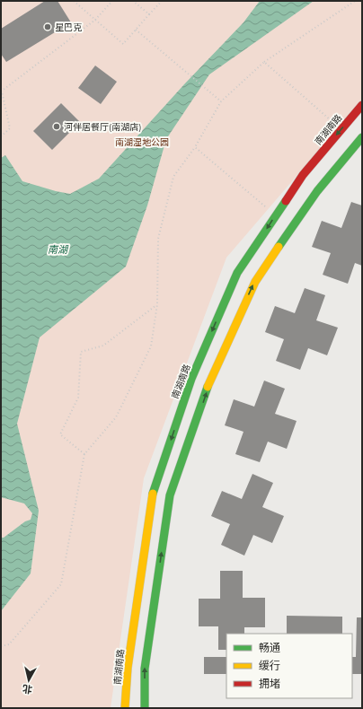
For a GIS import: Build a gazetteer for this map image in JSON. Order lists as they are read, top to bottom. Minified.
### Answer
{"streets":{"main road":["南湖南路"]},"water":["南湖"],"parks":["南湖湿地公园"],"places":["星巴克","河伴居餐厅(南湖店)"],"legend":["畅通","缓行","拥堵"],"north":"bottom"}
